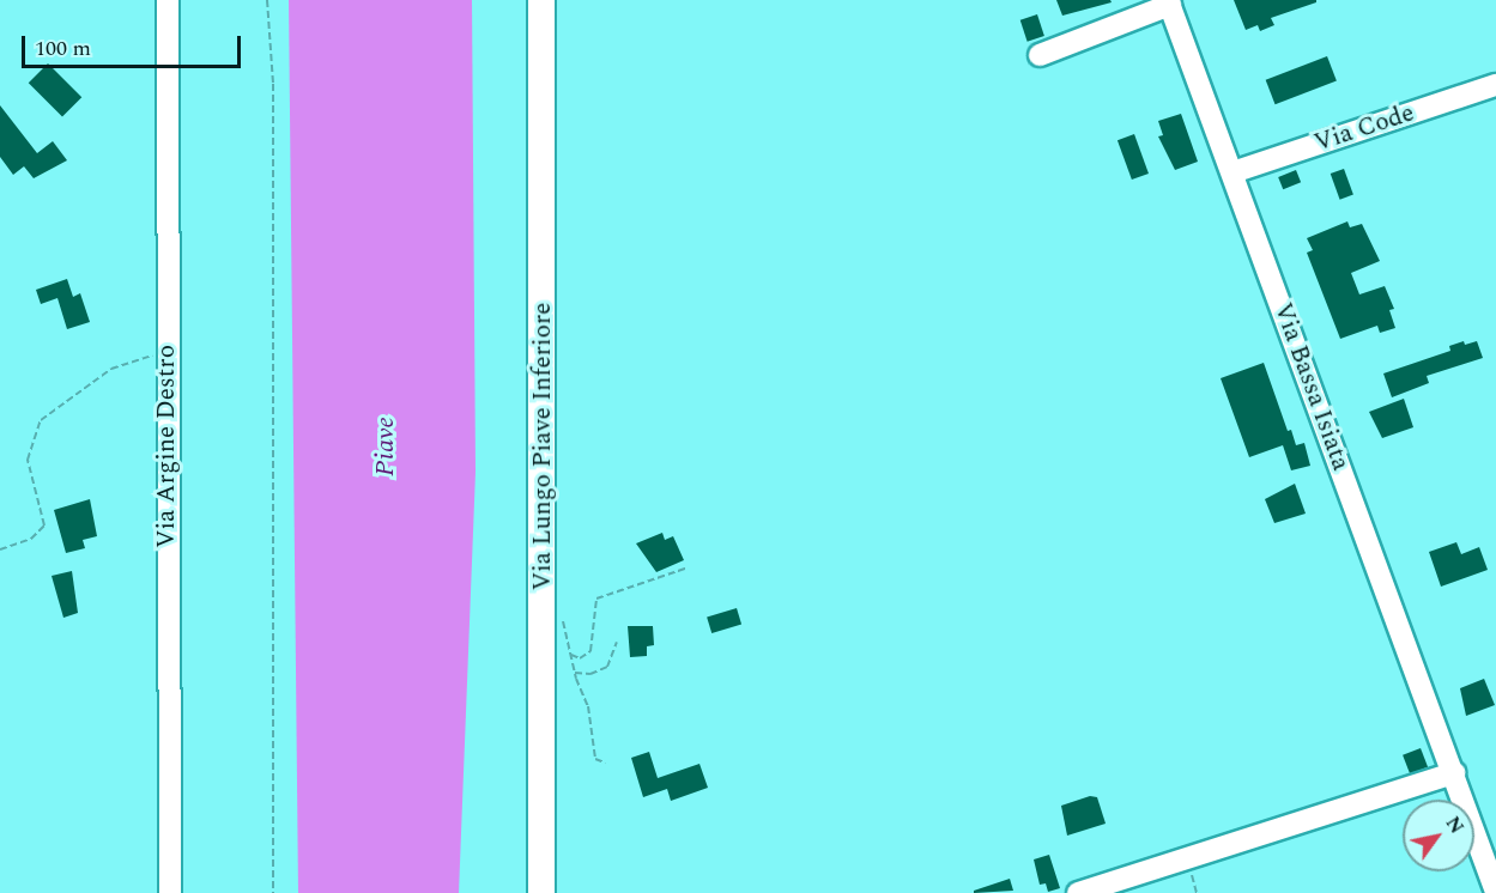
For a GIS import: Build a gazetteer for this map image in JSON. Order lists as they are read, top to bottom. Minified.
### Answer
{"streets":{"main road":["Via Lungo Piave Inferiore"],"street":["Via Code","Via Bassa Isiata","Via Argine Destro"]},"crossings":[["Via Code","Via Bassa Isiata"]],"water":["Piave"],"scale_bar":"100 m","north":"top right"}
